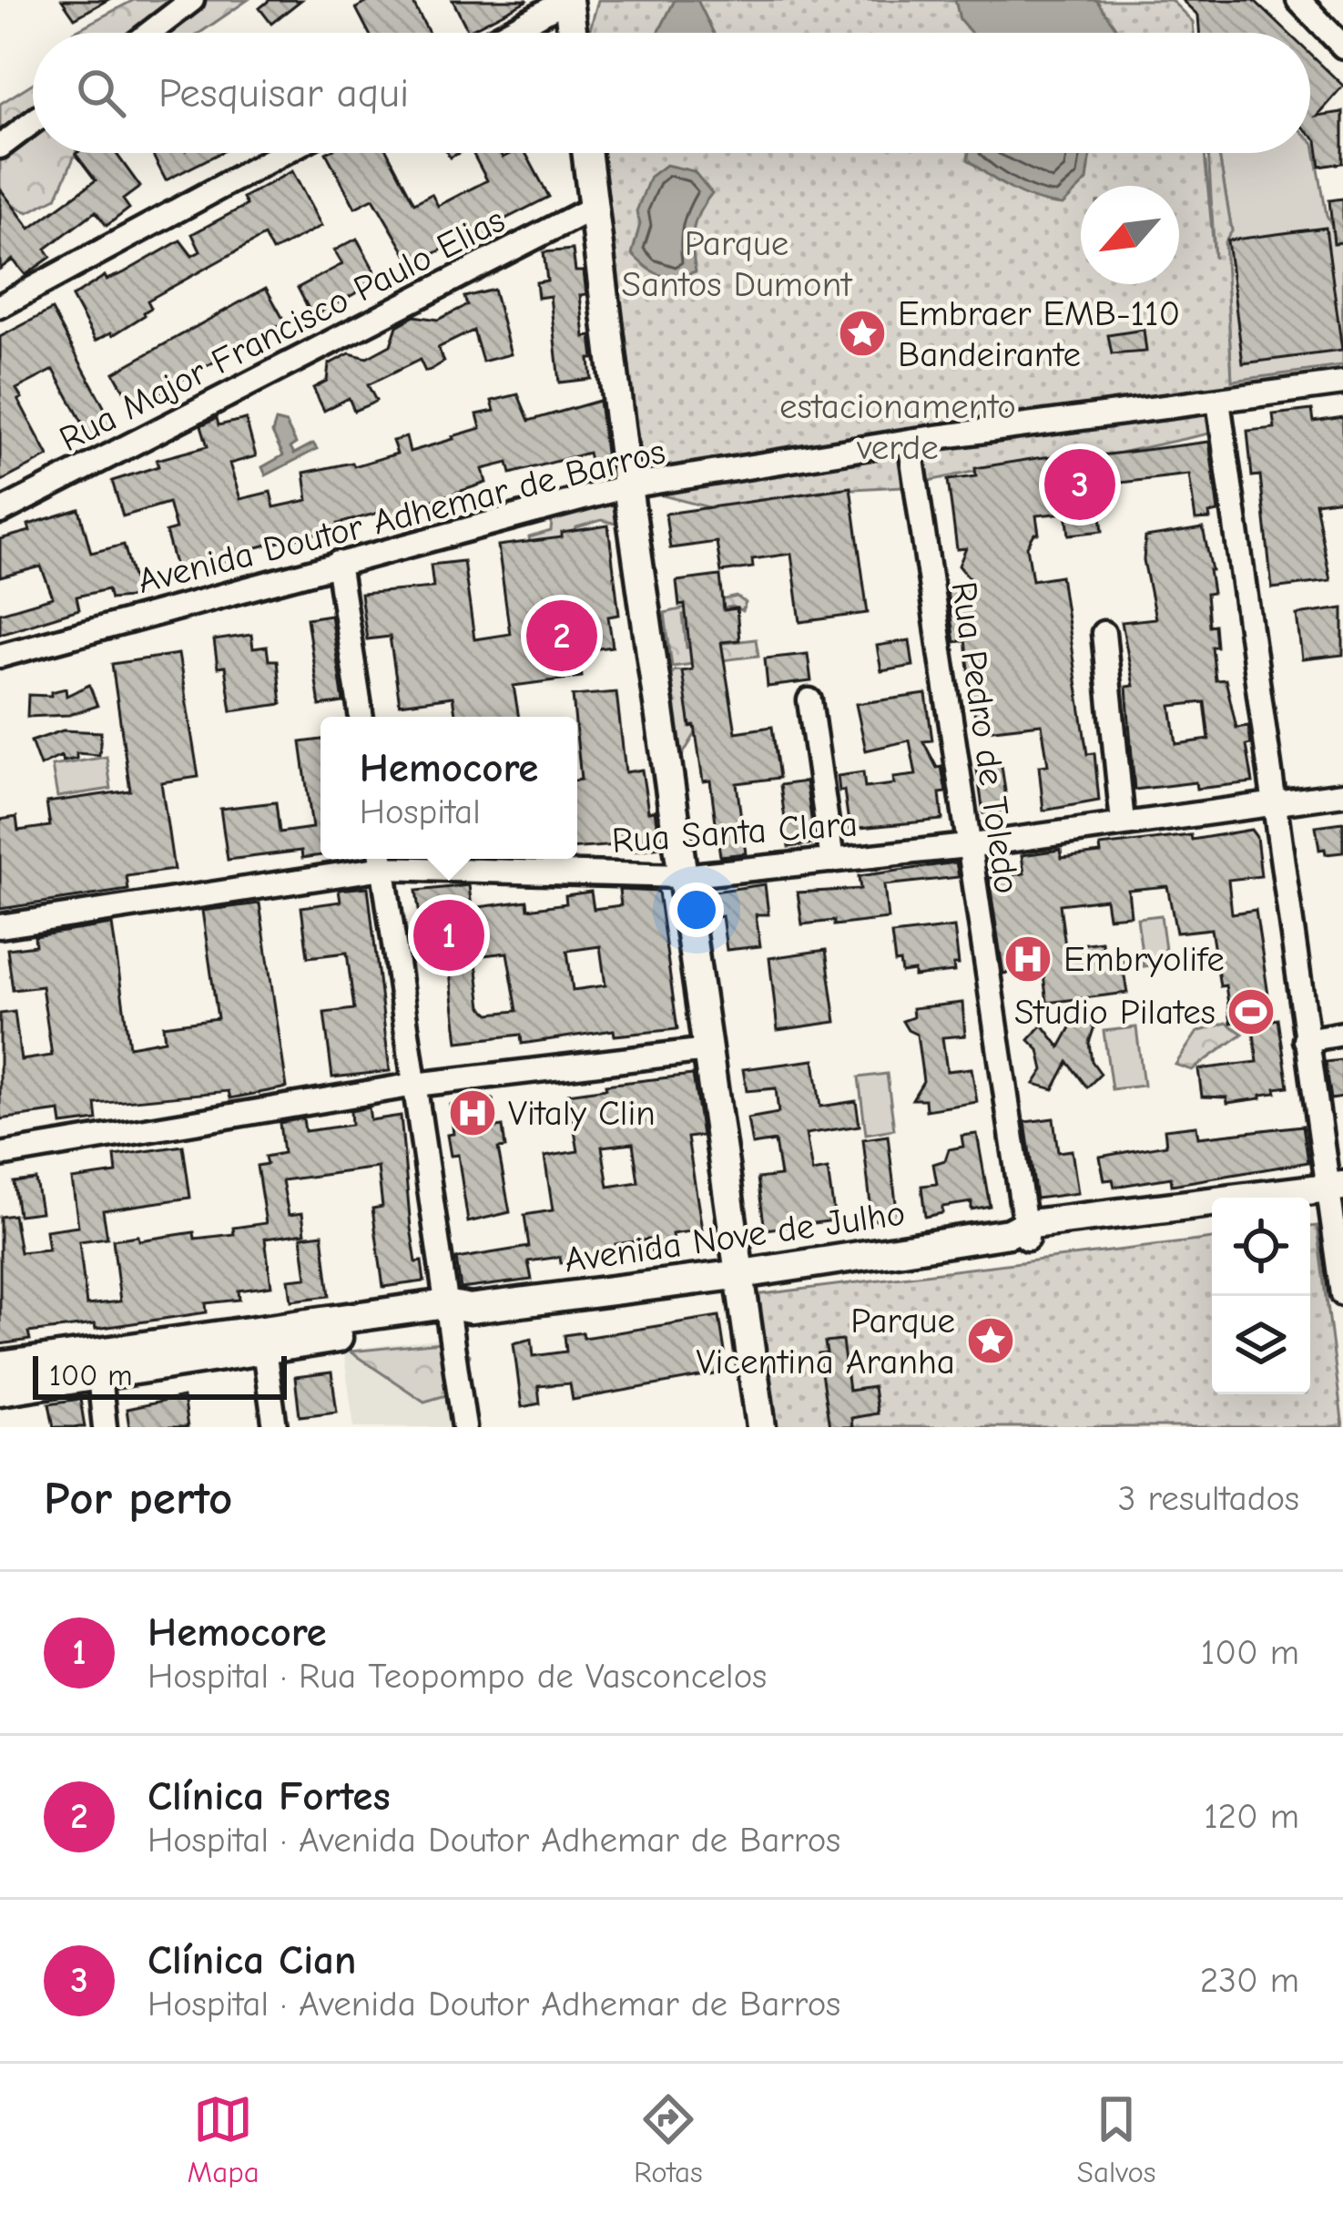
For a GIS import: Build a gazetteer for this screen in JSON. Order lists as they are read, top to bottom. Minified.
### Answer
{"streets":{"main road":["Avenida Nove de Julho"],"street":["Rua Major Francisco Paulo Elias","Avenida Doutor Adhemar de Barros","Rua Pedro de Toledo","Rua Santa Clara"]},"crossings":[["Avenida Doutor Adhemar de Barros","Rua Pedro de Toledo"],["Rua Pedro de Toledo","Rua Santa Clara"],["Rua Pedro de Toledo","Avenida Nove de Julho"]],"parks":["Parque Santos Dumont","estacionamento verde"],"places":{"place":["Embraer EMB-110 Bandeirante","Parque Vicentina Aranha"],"hospital":["Embryolife","Vitaly Clin"],"sports":["Studio Pilates"]},"scale_bar":"100 m","north":"bottom left","page":{"search":"Pesquisar aqui","pins":["3","2","1"],"popup":["Hemocore","Hospital"],"scale":"100 m","heading":["Por perto","3 resultados"],"list":[{"mark":"1","name":"Hemocore","note":"Hospital · Rua Teopompo de Vasconcelos","value":"100 m"},{"mark":"2","name":"Clínica Fortes","note":"Hospital · Avenida Doutor Adhemar de Barros","value":"120 m"},{"mark":"3","name":"Clínica Cian","note":"Hospital · Avenida Doutor Adhemar de Barros","value":"230 m"}],"nav":["Mapa","Rotas","Salvos"]}}
